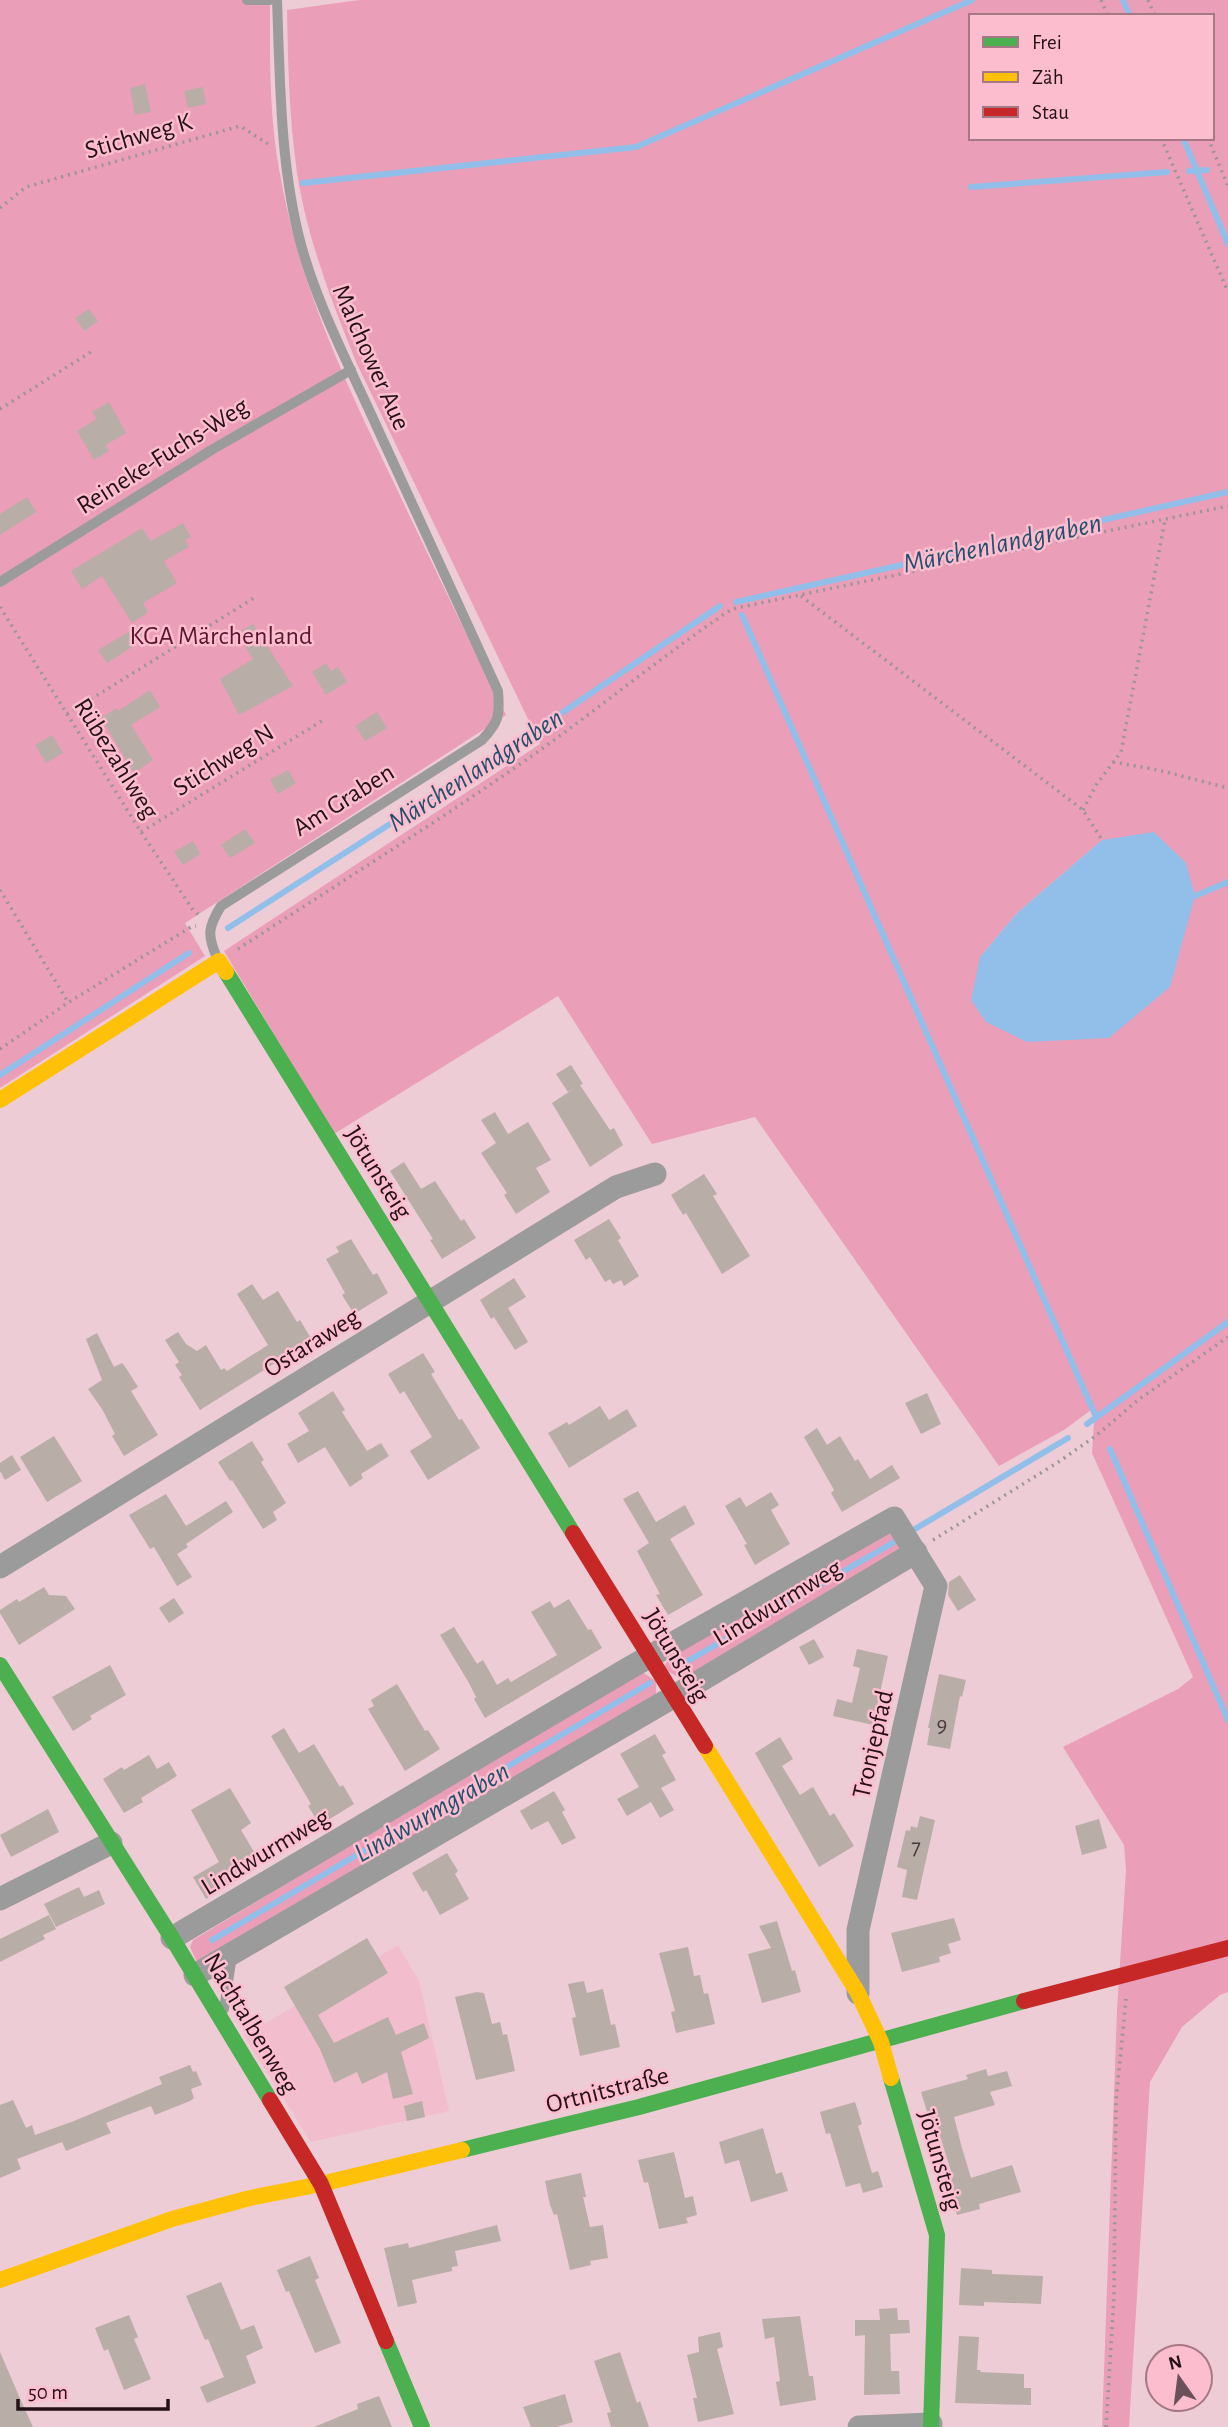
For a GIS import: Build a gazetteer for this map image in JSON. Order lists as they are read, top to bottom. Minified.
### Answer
{"streets":{"street":["Jötunsteig","Ostaraweg","Lindwurmweg","Tronjepfad","Nachtalbenweg","Ortnitstraße"],"lane":["Malchower Aue","Reineke-Fuchs-Weg","Am Graben"],"path":["Stichweg K","Rübezahlweg","Stichweg N"]},"crossings":[["Stichweg K","Malchower Aue"],["Malchower Aue","Reineke-Fuchs-Weg"],["Malchower Aue","Am Graben"],["Rübezahlweg","Stichweg N"],["Rübezahlweg","Am Graben"],["Jötunsteig","Ostaraweg"],["Jötunsteig","Lindwurmweg"],["Jötunsteig","Tronjepfad"],["Jötunsteig","Ortnitstraße"],["Lindwurmweg","Tronjepfad"],["Lindwurmweg","Nachtalbenweg"],["Nachtalbenweg","Ortnitstraße"]],"water":["Märchenlandgraben","Lindwurmgraben"],"parks":["KGA Märchenland"],"house_numbers":["9","7"],"legend":["Frei","Zäh","Stau"],"scale_bar":"50 m","north":"top"}
